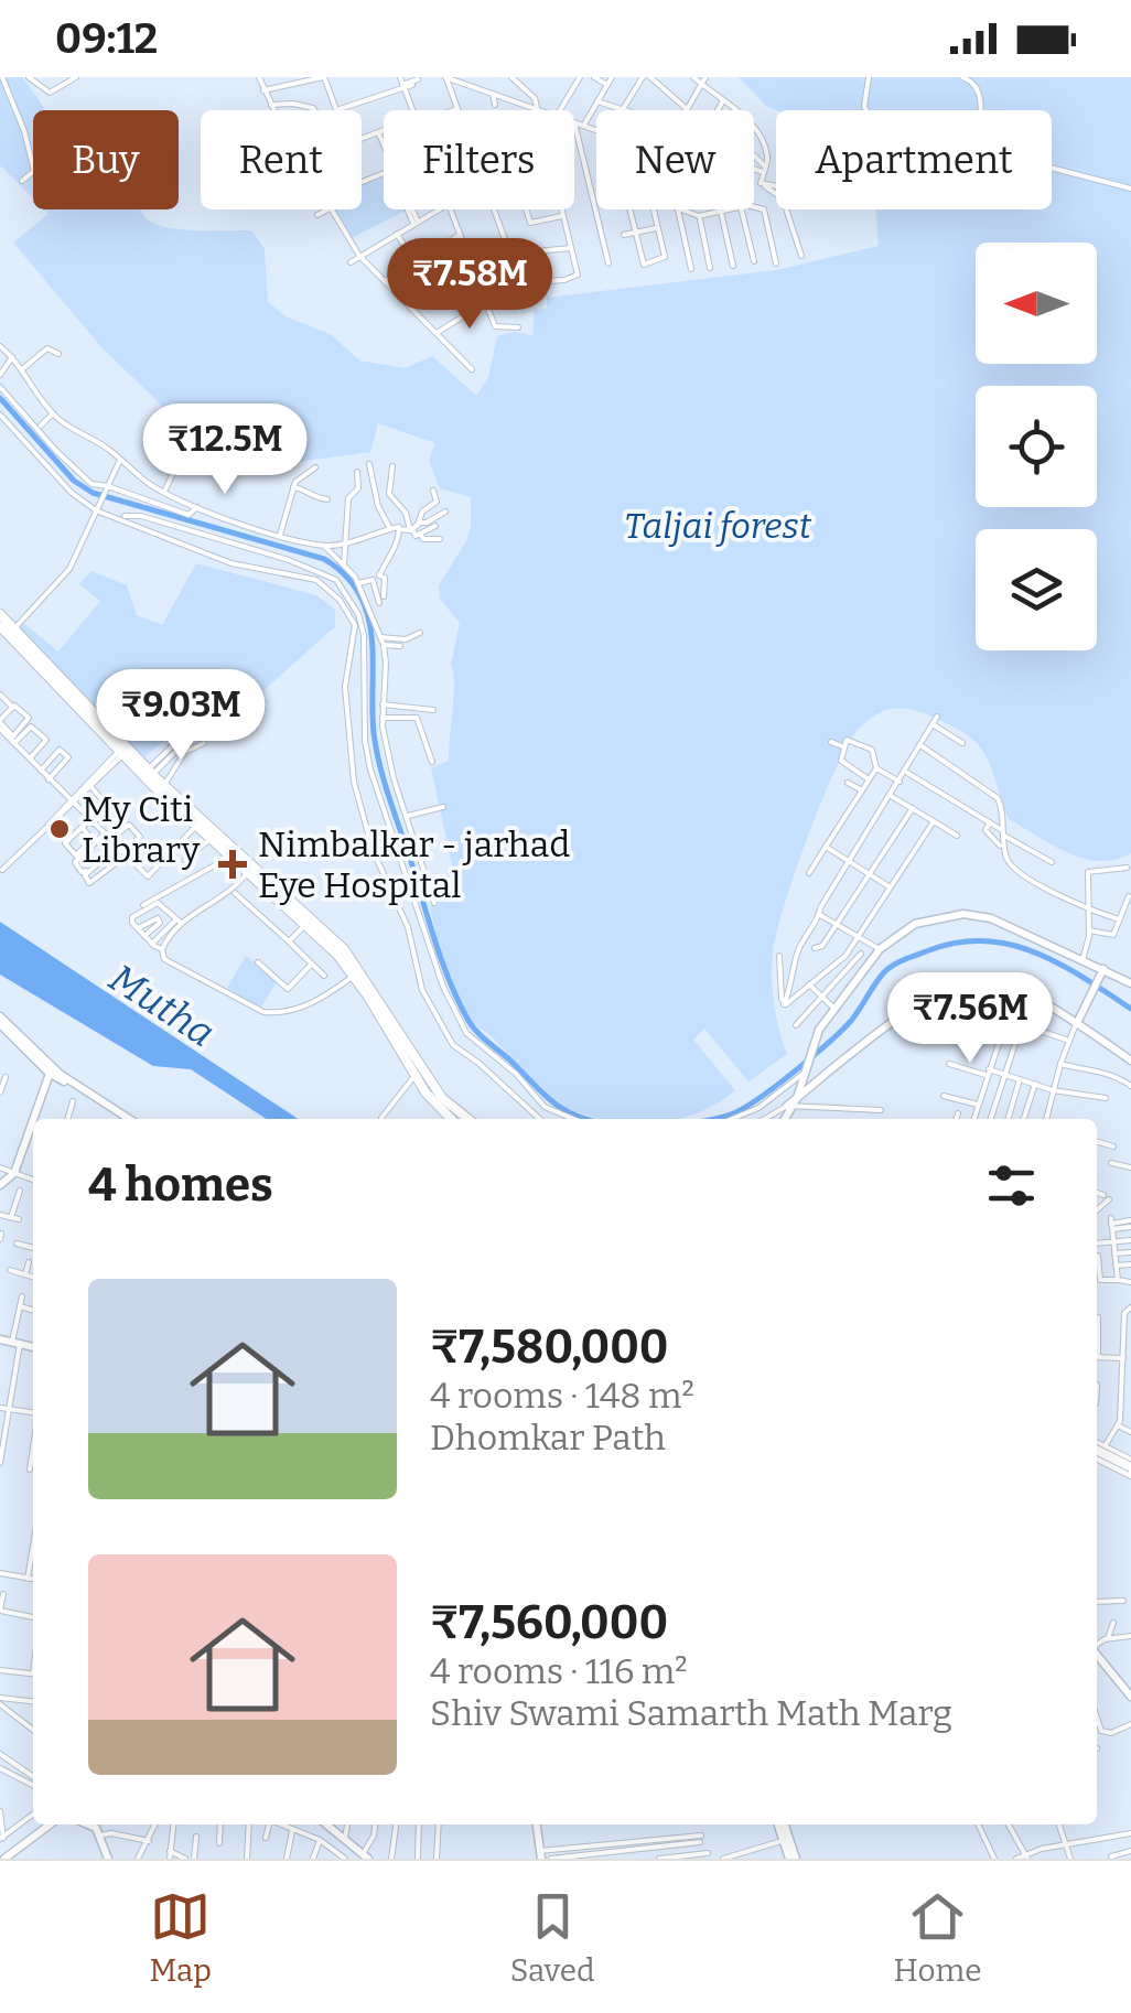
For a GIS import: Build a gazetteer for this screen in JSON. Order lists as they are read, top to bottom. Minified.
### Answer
{"water":["Mutha"],"parks":["Taljai forest"],"places":{"other":["My Citi Library"],"health":["Nimbalkar - jarhad Eye Hospital"]},"north":"left","page":{"status":"09:12","chip":["Buy","Rent","Filters","New","Apartment"],"price":["₹7.58M","₹12.5M","₹9.03M","₹7.56M"],"heading":"4 homes","list":[{"name":"₹7,580,000","note":"4 rooms · 148 m² · Dhomkar Path"},{"name":"₹7,560,000","note":"4 rooms · 116 m² · Shiv Swami Samarth Math Marg"}],"tabs":["Map","Saved","Home"]}}
